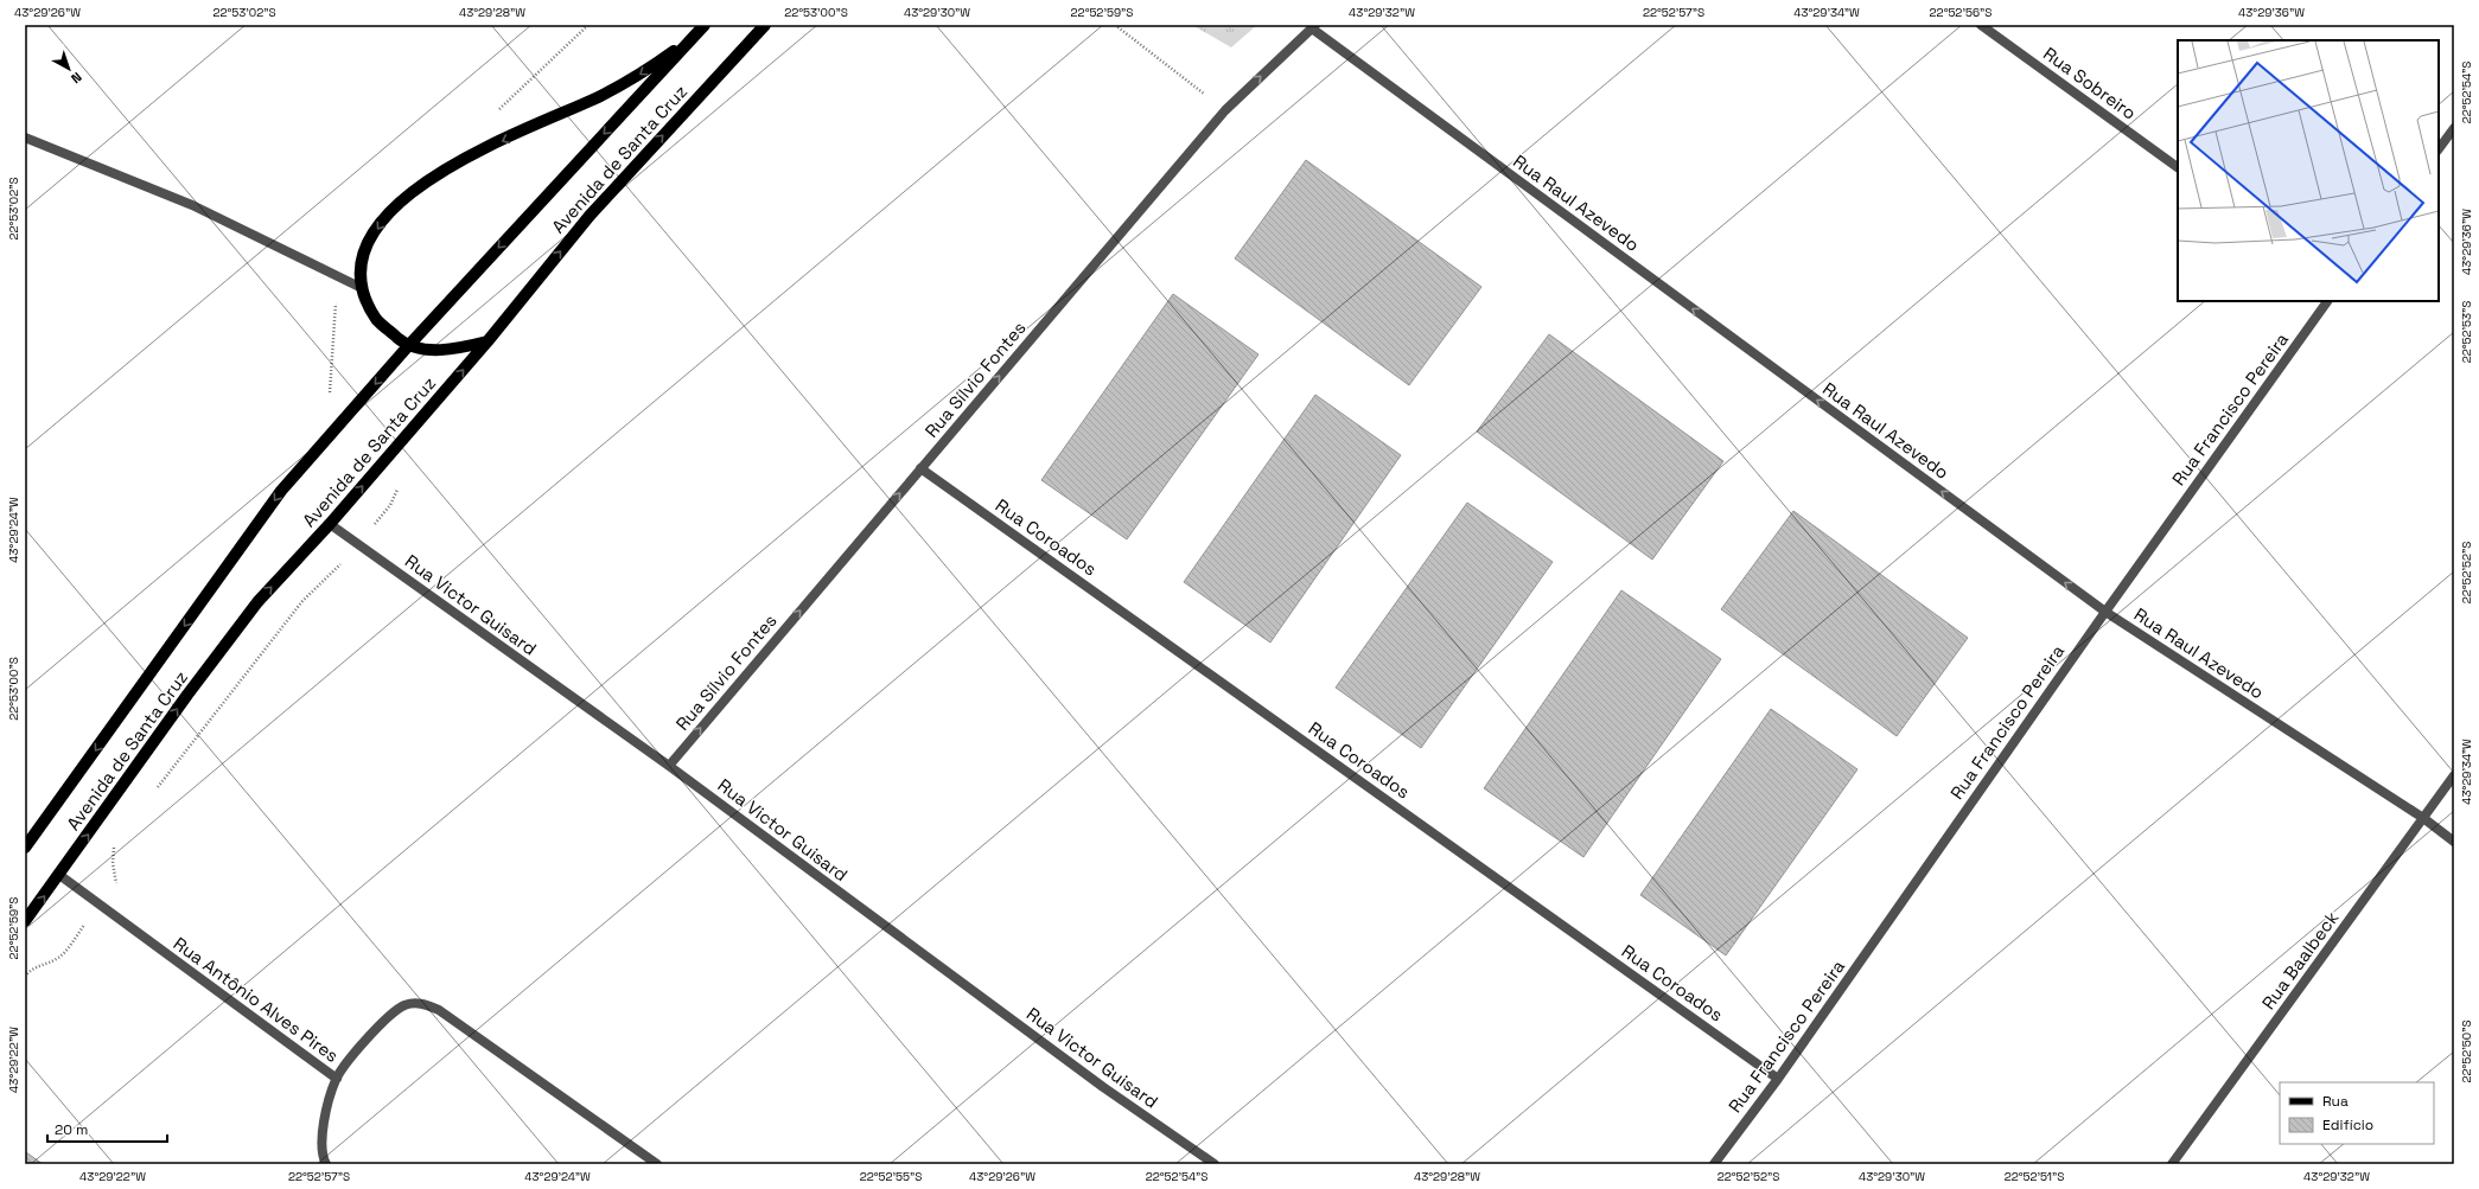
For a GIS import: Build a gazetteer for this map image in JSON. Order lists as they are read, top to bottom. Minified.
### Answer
{"streets":{"main road":["Avenida de Santa Cruz"],"street":["Rua Sobreiro","Rua Raul Azevedo","Rua Sílvio Fontes","Rua Francisco Pereira","Rua Coroados","Rua Victor Guisard","Rua Baalbeck","Rua Antônio Alves Pires"]},"crossings":[["Avenida de Santa Cruz","Rua Victor Guisard"],["Avenida de Santa Cruz","Rua Antônio Alves Pires"],["Rua Raul Azevedo","Rua Sílvio Fontes"],["Rua Raul Azevedo","Rua Francisco Pereira"],["Rua Raul Azevedo","Rua Baalbeck"],["Rua Sílvio Fontes","Rua Coroados"],["Rua Sílvio Fontes","Rua Victor Guisard"],["Rua Francisco Pereira","Rua Coroados"]],"one_way":["Rua Raul Azevedo","Rua Sílvio Fontes"],"legend":["Rua","Edifício"],"scale_bar":"20 m","north":"bottom right","coordinates":["43°29'26\"W","22°53'02\"S","43°29'28\"W","22°53'00\"S","43°29'30\"W","22°52'59\"S","43°29'32\"W","22°52'57\"S","43°29'34\"W","22°52'56\"S","43°29'36\"W","22°52'54\"S","22°52'53\"S","43°29'24\"W","22°52'52\"S","22°52'50\"S","43°29'22\"W","22°52'55\"S","22°52'51\"S"]}
